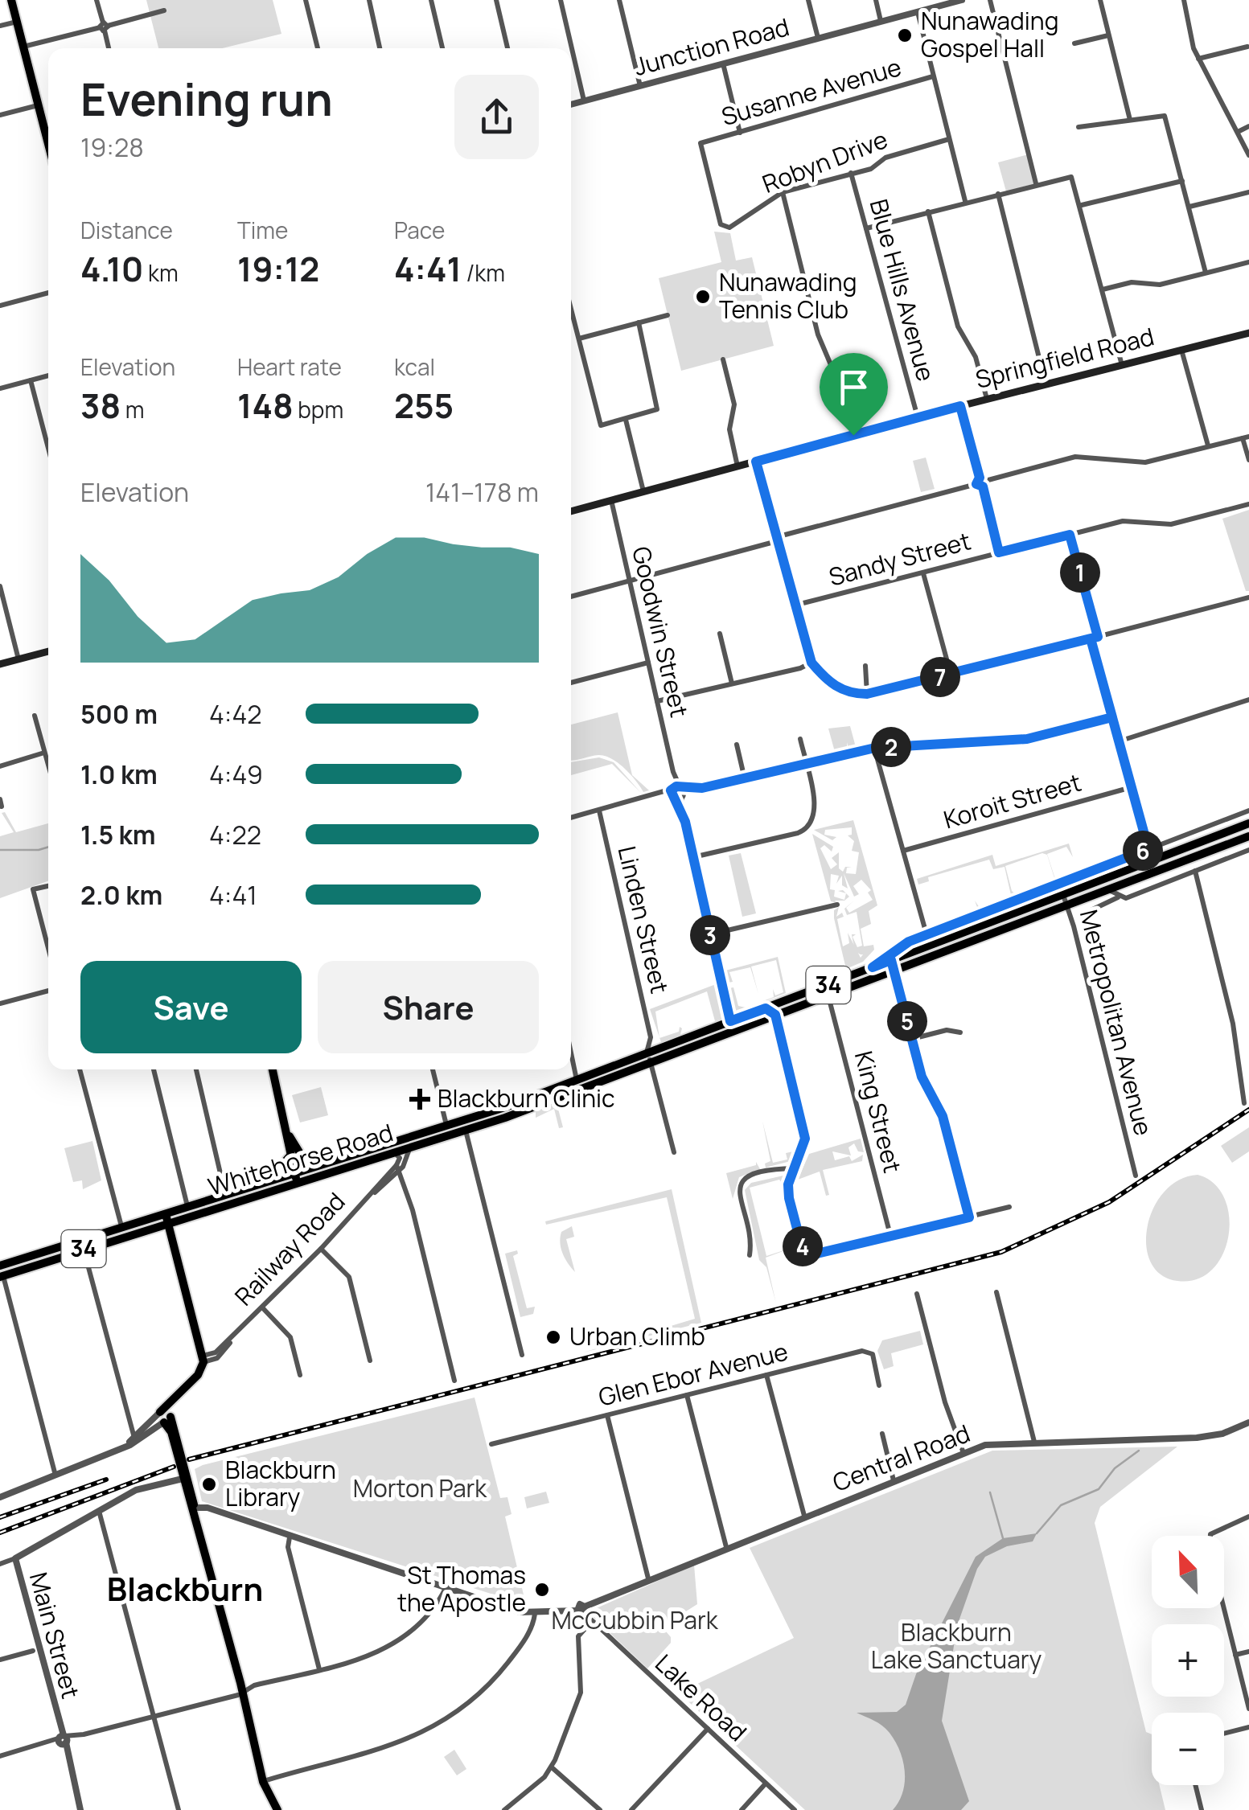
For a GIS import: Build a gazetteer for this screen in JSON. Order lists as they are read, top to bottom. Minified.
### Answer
{"streets":{"main road":["Springfield Road","34","Whitehorse Road","Railway Road"],"street":["Junction Road","Susanne Avenue","Robyn Drive","Blue Hills Avenue","Sandy Street","Goodwin Street","Koroit Street","Linden Street","Metropolitan Avenue","King Street","Glen Ebor Avenue","Central Road","Main Street","Lake Road"]},"crossings":[["Susanne Avenue","Robyn Drive"],["Robyn Drive","Blue Hills Avenue"],["Blue Hills Avenue","Springfield Road"],["Springfield Road","Goodwin Street"],["Metropolitan Avenue","Whitehorse Road"],["King Street","Whitehorse Road"],["Whitehorse Road","Railway Road"],["Central Road","Lake Road"]],"districts":["Blackburn"],"parks":["Morton Park","McCubbin Park","Blackburn Lake Sanctuary"],"places":{"other":["Nunawading Gospel Hall","Nunawading Tennis Club","Urban Climb","Blackburn Library","St Thomas the Apostle"],"health":["Blackburn Clinic"]},"north":"top left","page":{"heading":["Evening run","19:28"],"stats":[["Distance","4.10 km"],["Time","19:12"],["Pace","4:41 /km"],["Elevation","38 m"],["Heart rate","148 bpm"],["kcal","255"]],"chart":["Elevation","141–178 m"],"pins":["1","7","2","6","3","5","4"],"list":[{"name":"500 m","note":"4:42"},{"name":"1.0 km","note":"4:49"},{"name":"1.5 km","note":"4:22"},{"name":"2.0 km","note":"4:41"}],"buttons":["Save","Share"],"map_buttons":["+","−"]}}
